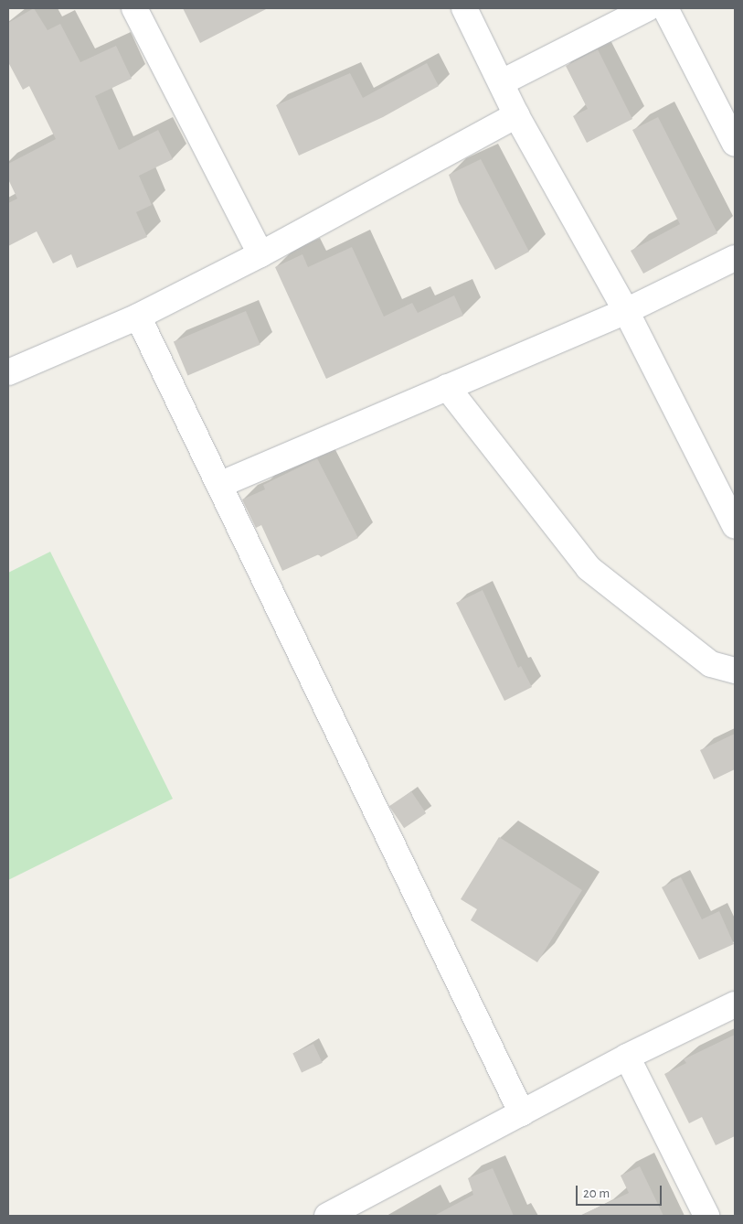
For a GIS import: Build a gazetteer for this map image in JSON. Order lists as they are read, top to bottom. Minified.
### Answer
{"scale_bar":"20 m"}
